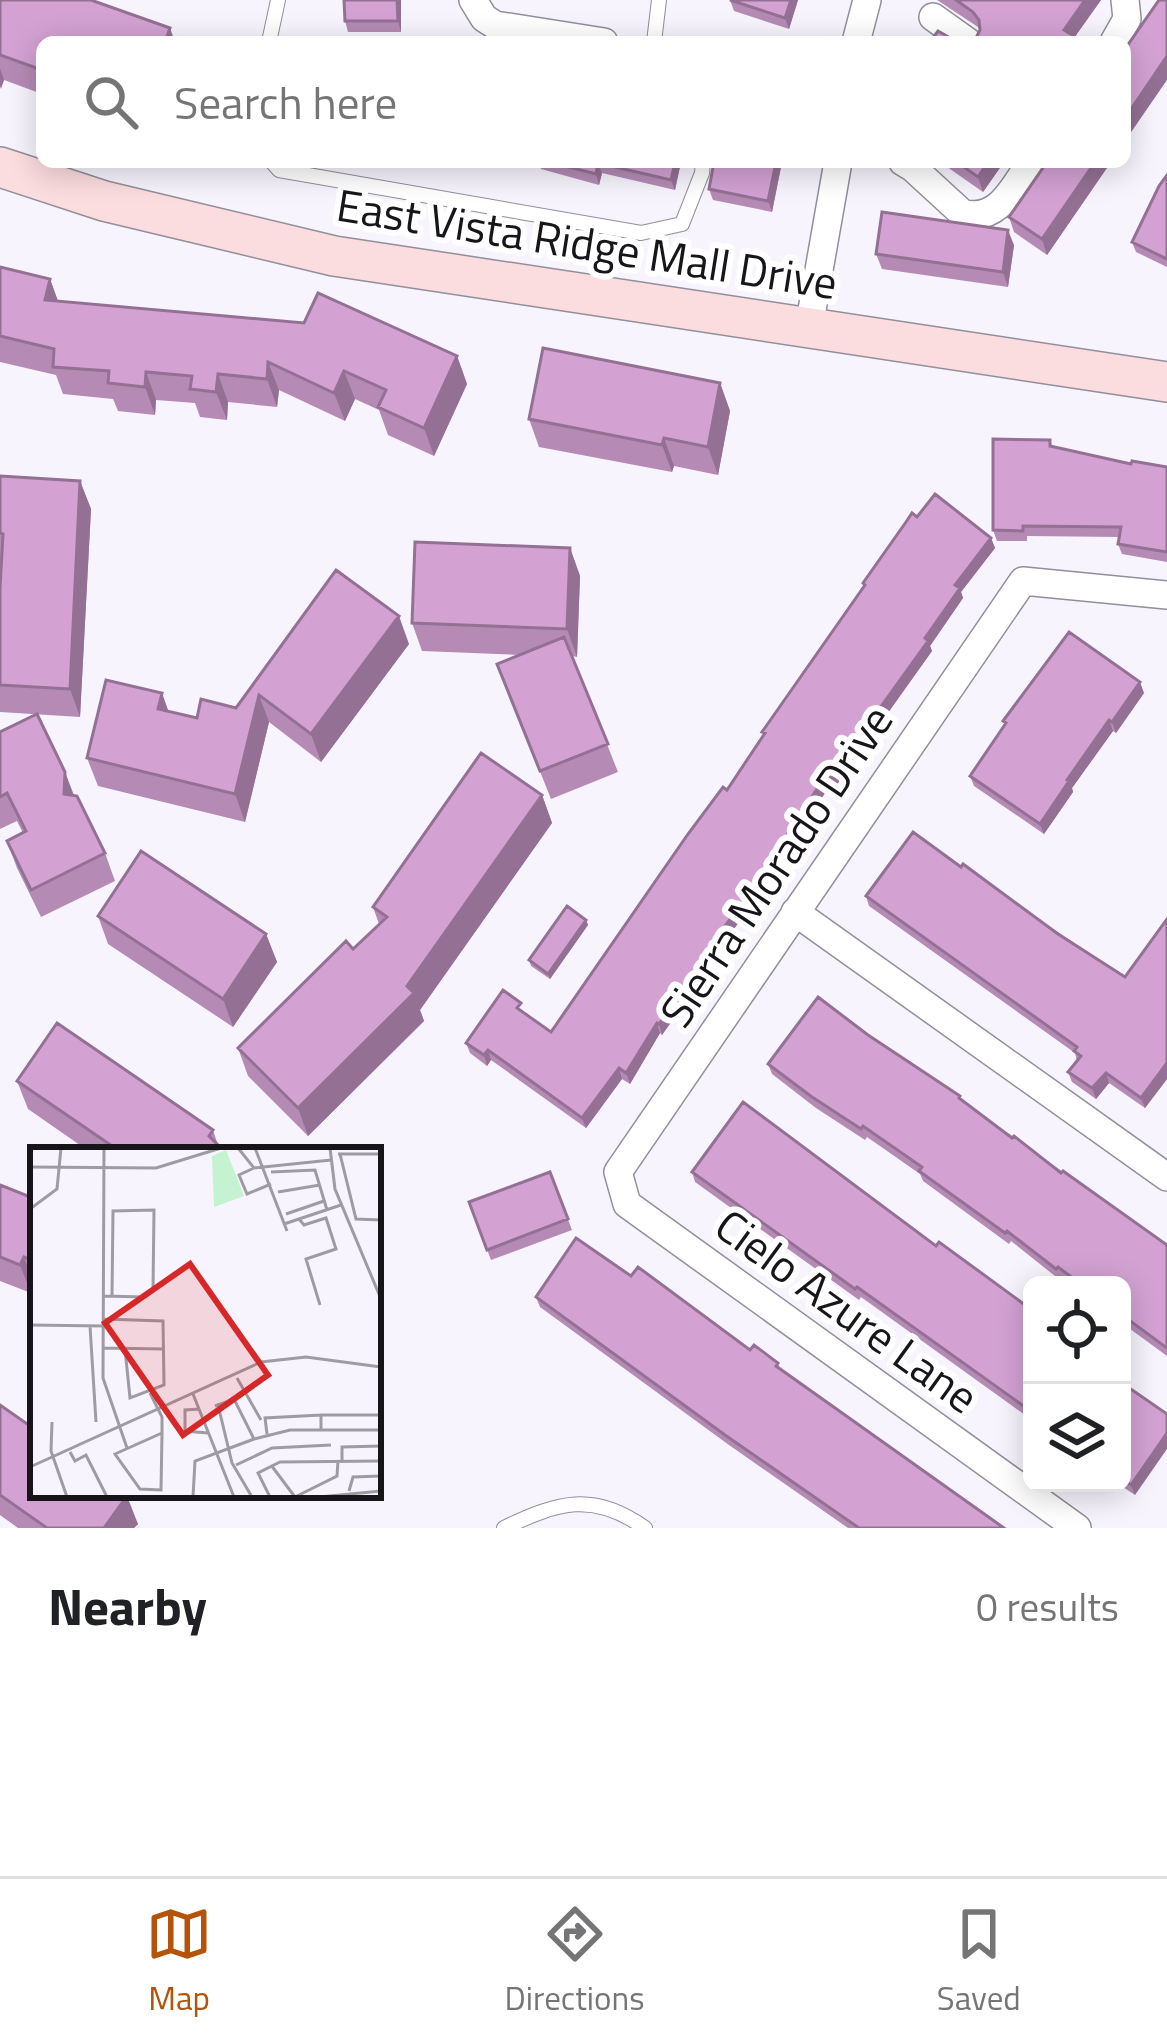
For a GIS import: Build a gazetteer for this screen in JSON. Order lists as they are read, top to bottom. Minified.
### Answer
{"streets":{"main road":["East Vista Ridge Mall Drive"],"street":["Sierra Morado Drive","Cielo Azure Lane"]},"crossings":[["Sierra Morado Drive","Cielo Azure Lane"]],"page":{"search":"Search here","heading":["Nearby","0 results"],"nav":["Map","Directions","Saved"]}}
